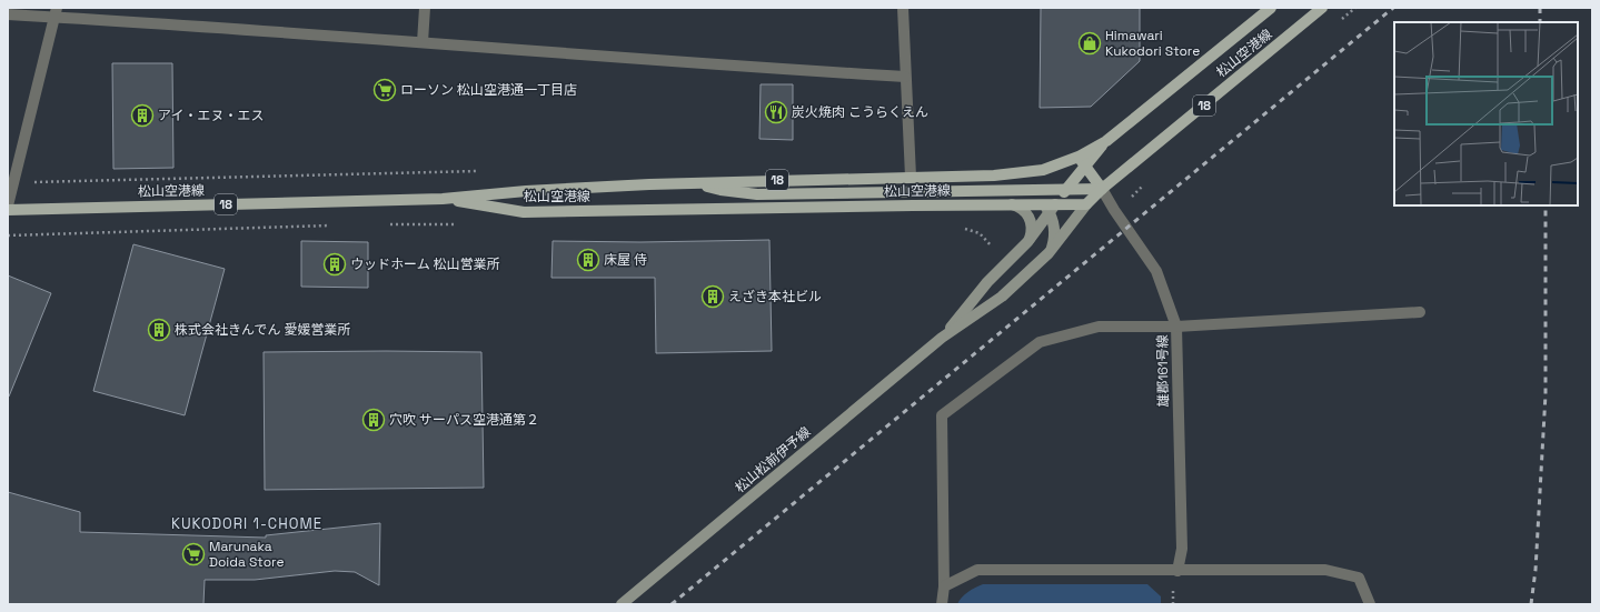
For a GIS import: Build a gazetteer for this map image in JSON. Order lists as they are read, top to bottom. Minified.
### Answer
{"streets":{"main road":["松山空港線","18","松山松前伊予線"],"street":["雄郡161号線"]},"crossings":[["松山空港線","18"],["松山空港線","雄郡161号線"],["松山空港線","松山松前伊予線"],["18","雄郡161号線"],["18","松山松前伊予線"]],"districts":["KUKODORI 1-CHOME"],"places":{"shop":["Himawari Kukodori Store"],"supermarket":["ローソン 松山空港通一丁目店","Marunaka Doida Store"],"restaurant":["炭火焼肉 こうらくえん"],"building":["アイ・エヌ・エス","床屋 侍","ウッドホーム 松山営業所","えざき本社ビル","株式会社きんでん 愛媛営業所","穴吹 サーパス空港通第２"]}}
